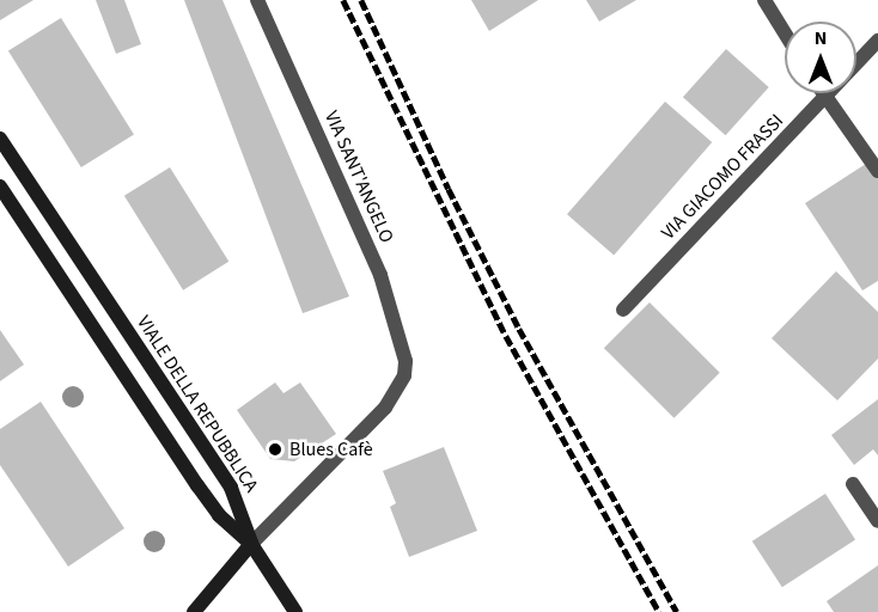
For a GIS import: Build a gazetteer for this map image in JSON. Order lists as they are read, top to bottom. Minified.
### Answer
{"streets":{"street":["VIA SANT'ANGELO","VIA GIACOMO FRASSI","VIALE DELLA REPUBBLICA"]},"crossings":[["VIA SANT'ANGELO","VIALE DELLA REPUBBLICA"]],"places":["Blues Cafè"],"north":"top"}
